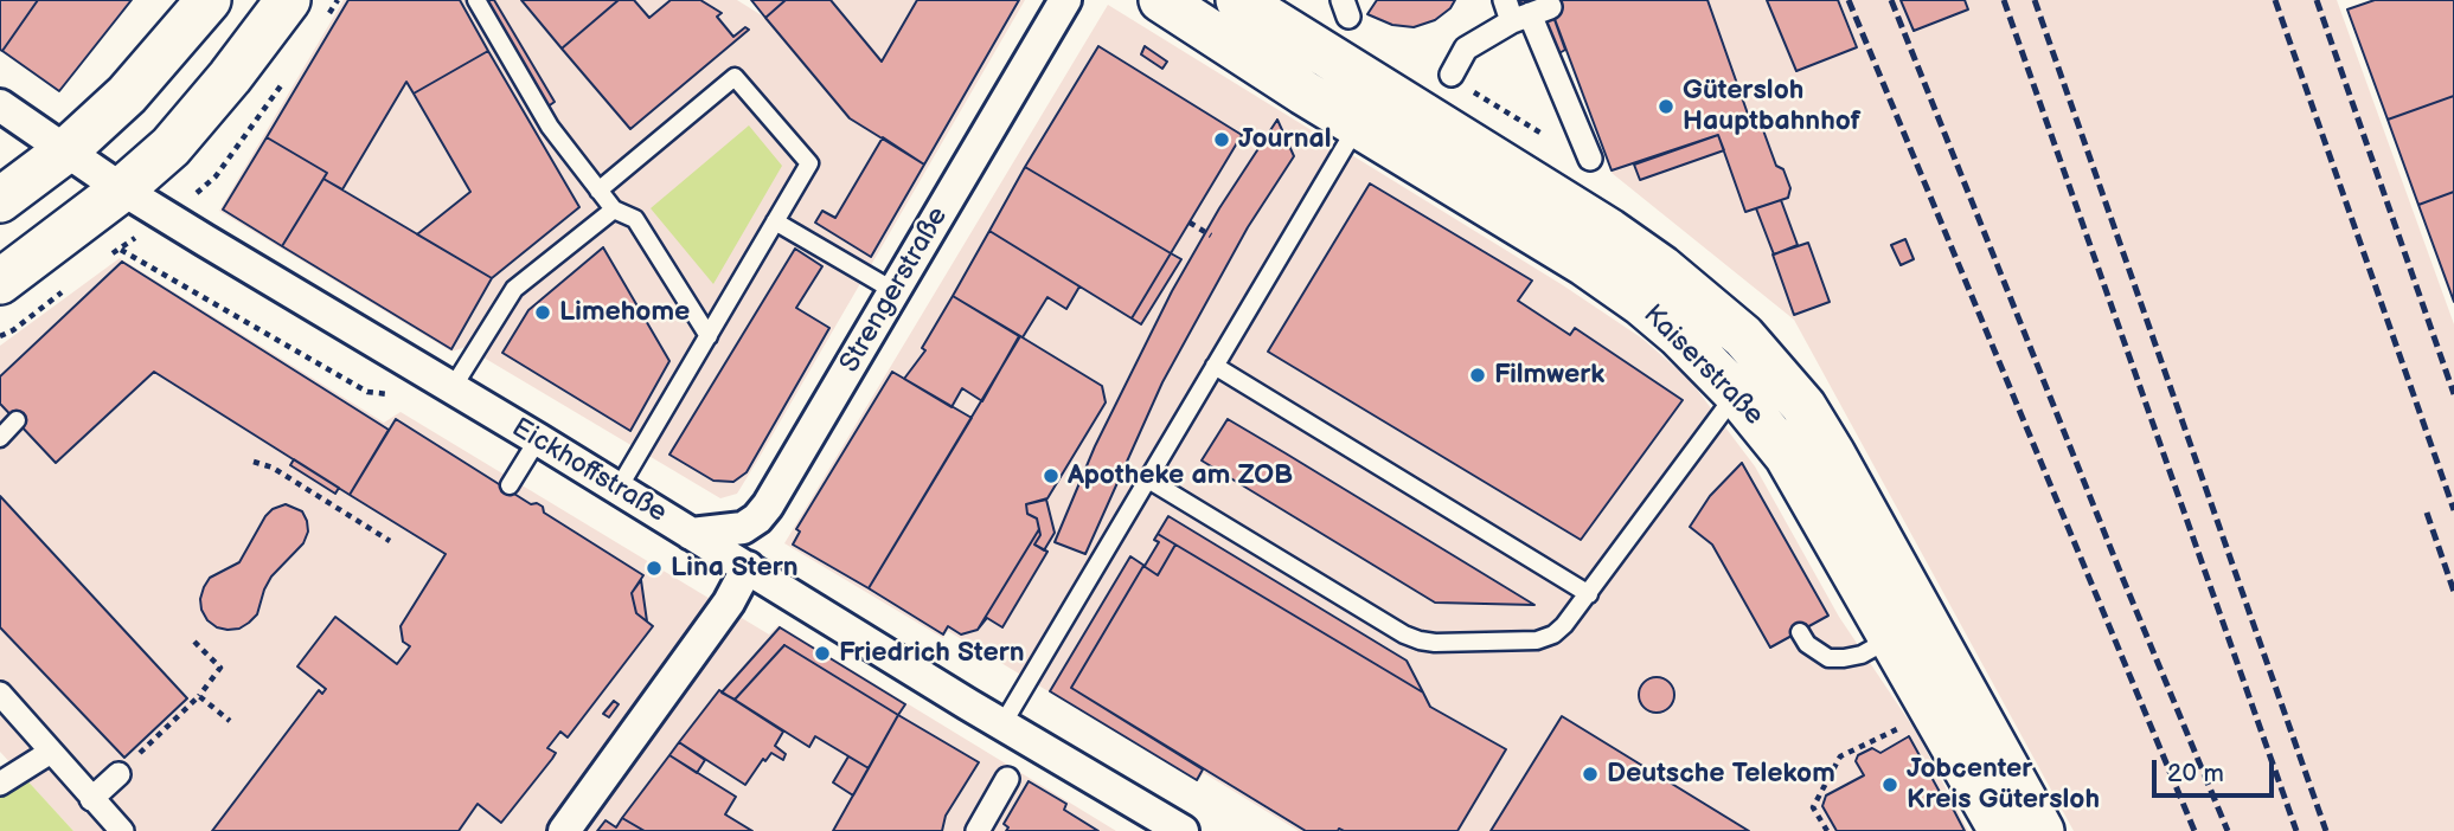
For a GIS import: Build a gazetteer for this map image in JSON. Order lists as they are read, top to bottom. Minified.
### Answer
{"streets":{"main road":["Kaiserstraße"],"street":["Strengerstraße","Eickhoffstraße"]},"crossings":[["Strengerstraße","Eickhoffstraße"]],"places":["Gütersloh Hauptbahnhof","Journal","Limehome","Filmwerk","Apotheke am ZOB","Lina Stern","Friedrich Stern","Deutsche Telekom","Jobcenter Kreis Gütersloh"],"scale_bar":"20 m"}
